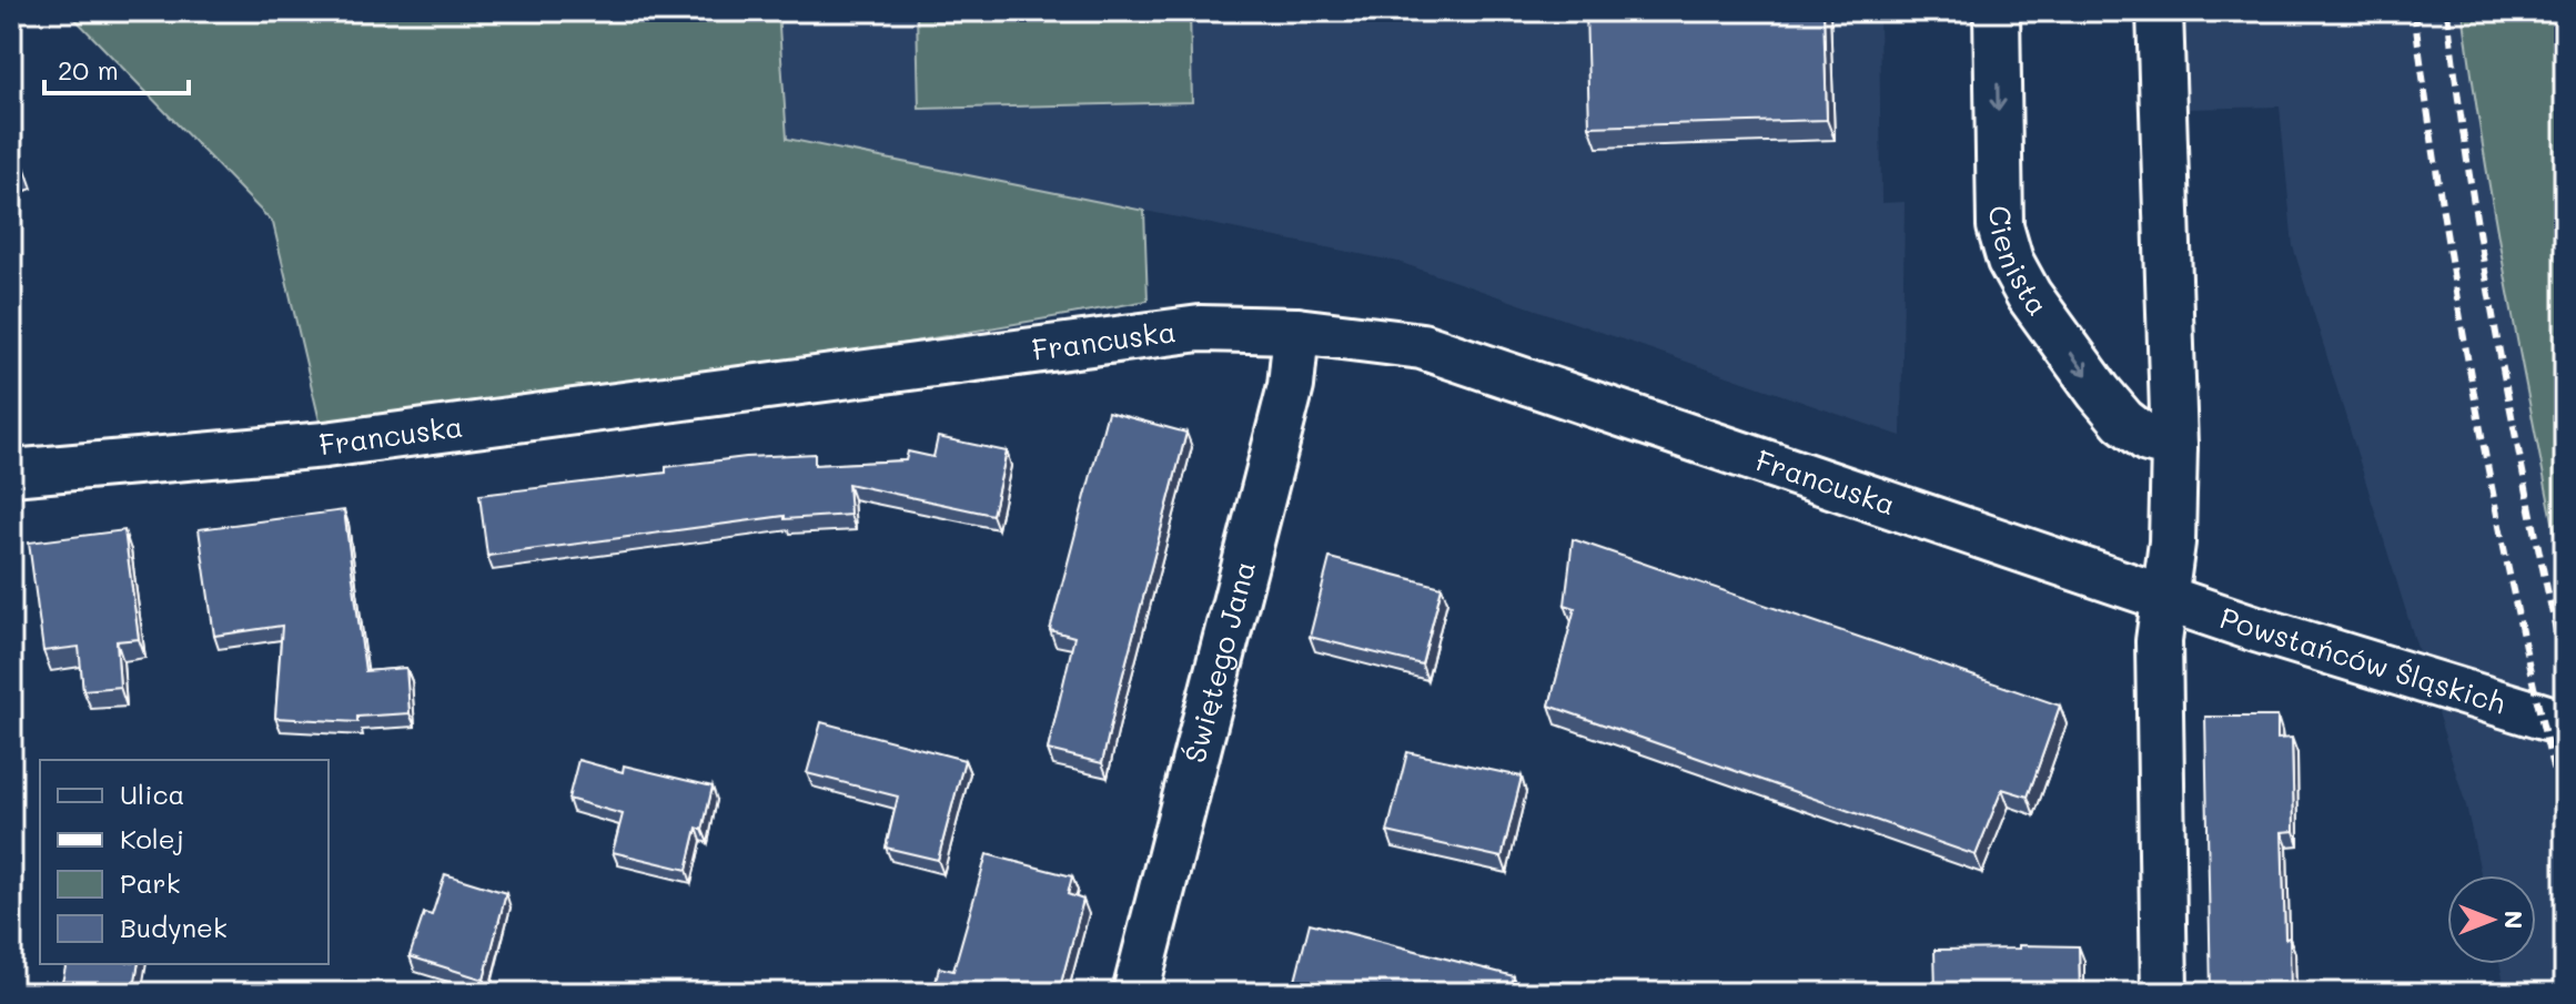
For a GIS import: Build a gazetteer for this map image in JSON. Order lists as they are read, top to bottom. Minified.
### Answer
{"streets":{"street":["Cienista","Francuska","Powstańców Śląskich","Świętego Jana"]},"crossings":[["Francuska","Powstańców Śląskich"],["Francuska","Świętego Jana"]],"legend":["Ulica","Kolej","Park","Budynek"],"scale_bar":"20 m","north":"right"}
